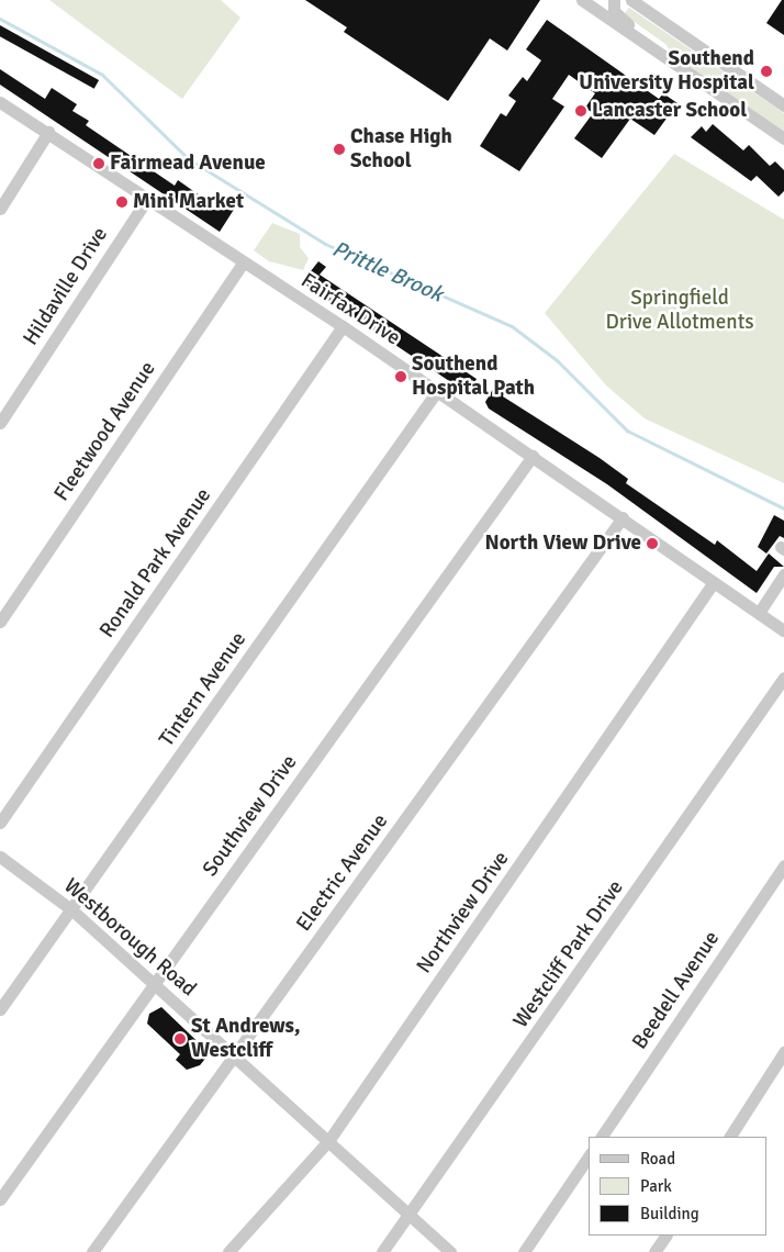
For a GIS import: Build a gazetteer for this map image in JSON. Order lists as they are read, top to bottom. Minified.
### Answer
{"streets":{"street":["Hildaville Drive","Fairfax Drive","Fleetwood Avenue","Ronald Park Avenue","Tintern Avenue","Southview Drive","Electric Avenue","Northview Drive","Westborough Road","Westcliff Park Drive","Beedell Avenue"]},"crossings":[["Hildaville Drive","Fairfax Drive"],["Fairfax Drive","Fleetwood Avenue"],["Fairfax Drive","Ronald Park Avenue"],["Fairfax Drive","Tintern Avenue"],["Fairfax Drive","Southview Drive"],["Fairfax Drive","Electric Avenue"],["Fairfax Drive","Northview Drive"],["Tintern Avenue","Westborough Road"],["Southview Drive","Westborough Road"],["Electric Avenue","Westborough Road"],["Northview Drive","Westborough Road"],["Westborough Road","Westcliff Park Drive"]],"water":["Prittle Brook"],"parks":["Springfield Drive Allotments"],"places":["Southend University Hospital","Lancaster School","Chase High School","Fairmead Avenue","Mini Market","Southend Hospital Path","North View Drive","St Andrews, Westcliff"],"legend":["Road","Park","Building"]}
